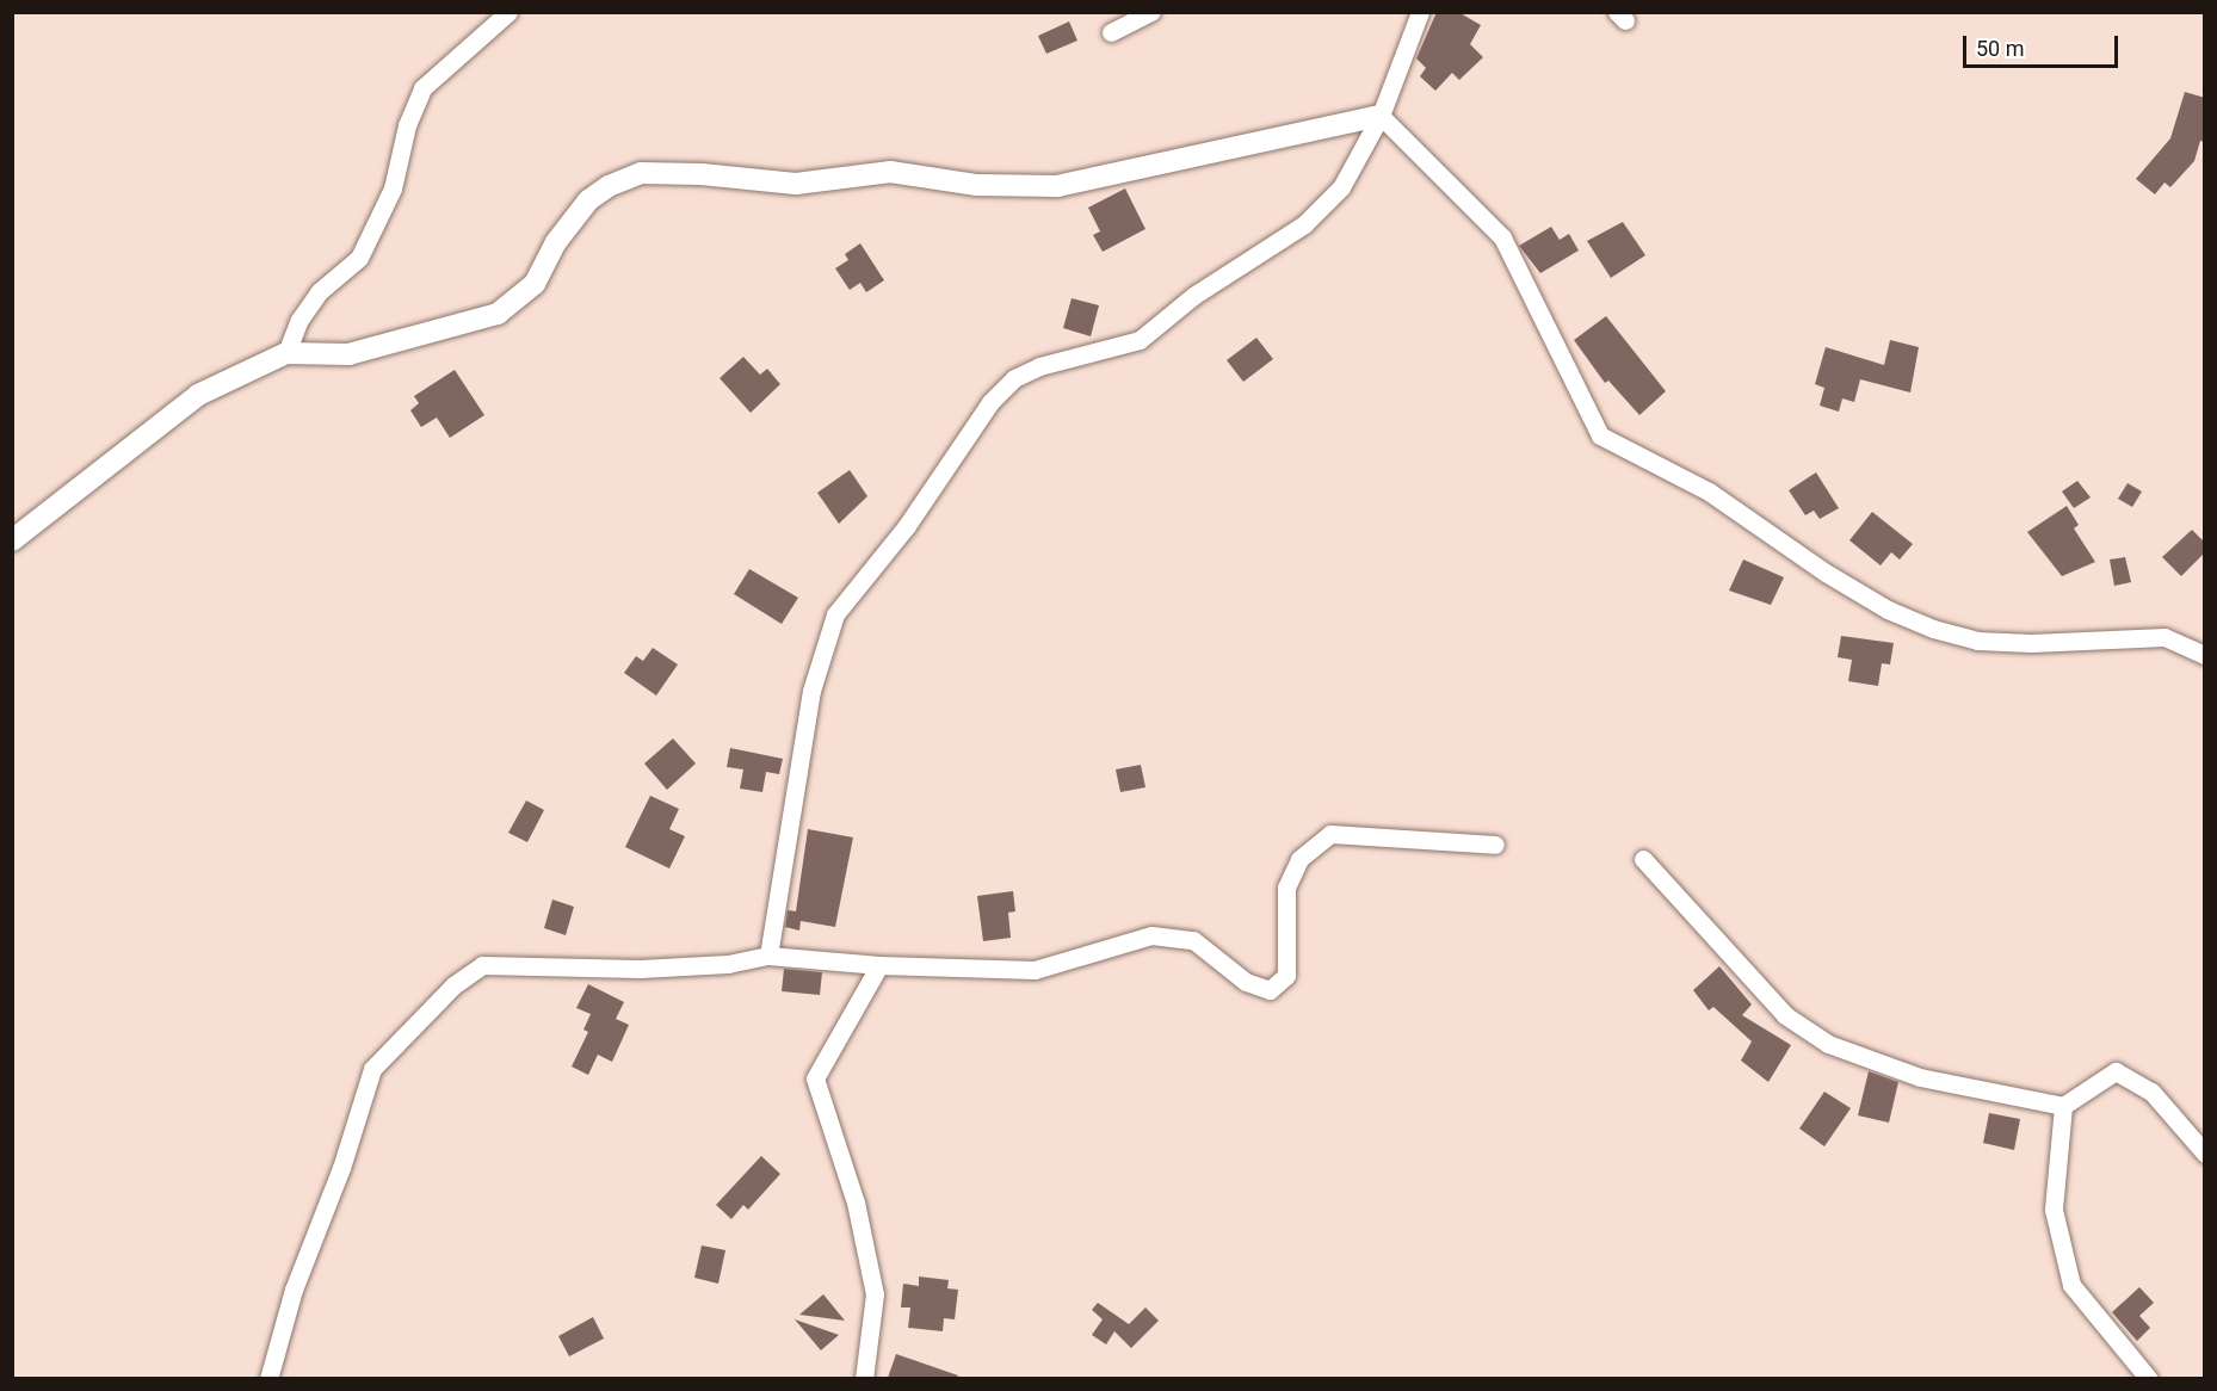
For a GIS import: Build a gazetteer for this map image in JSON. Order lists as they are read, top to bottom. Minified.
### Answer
{"scale_bar":"50 m"}
